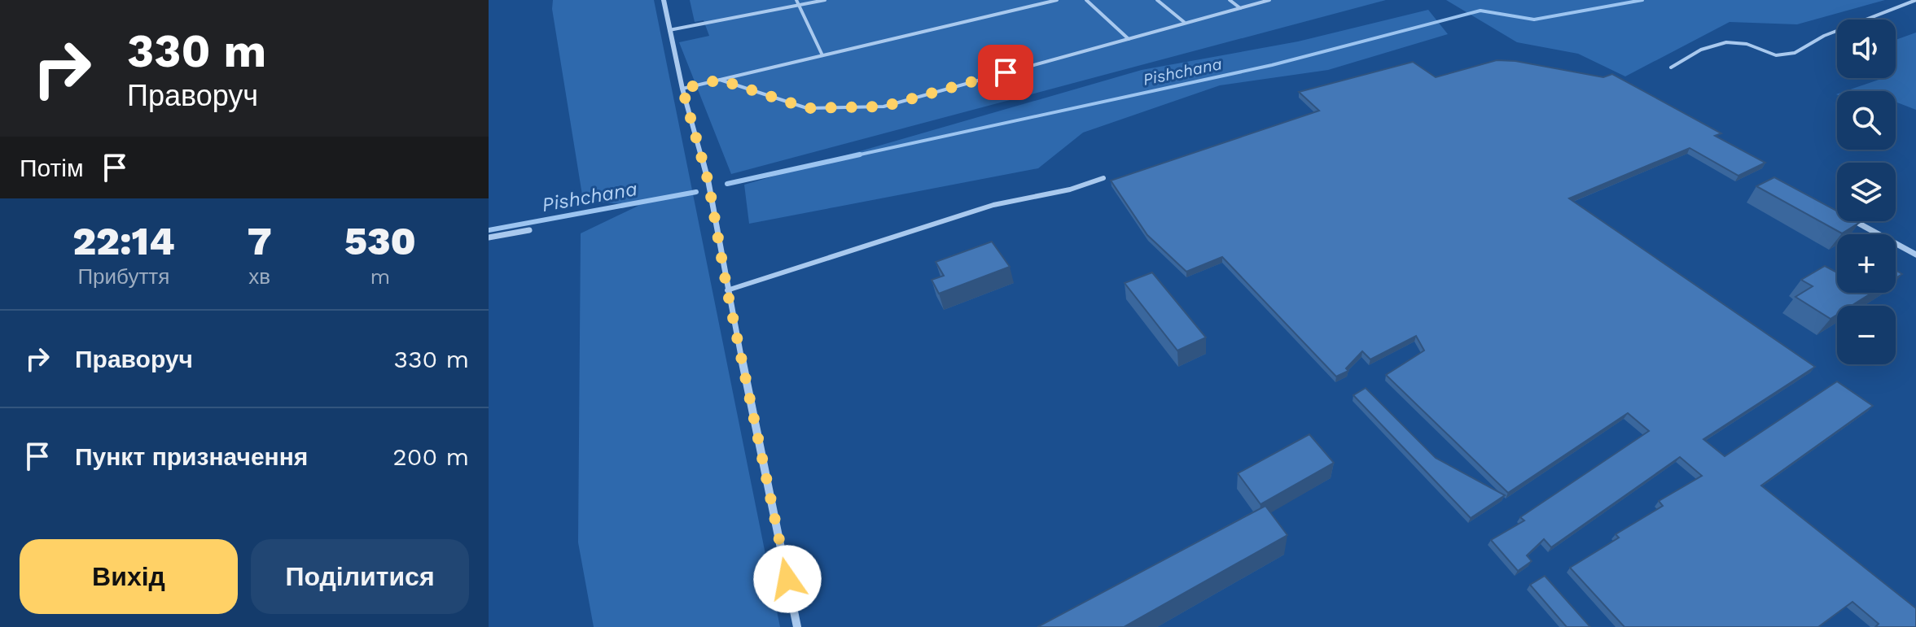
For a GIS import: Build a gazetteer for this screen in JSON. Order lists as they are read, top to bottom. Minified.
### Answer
{"water":["Pishchana"],"page":{"turn":["330 m","Праворуч"],"map_buttons":["+","−"],"then":"Потім","eta":["22:14","Прибуття","7","хв","530","m"],"list":[{"name":"Праворуч","value":"330 m"},{"name":"Пункт призначення","value":"200 m"}],"buttons":["Вихід","Поділитися"]}}
